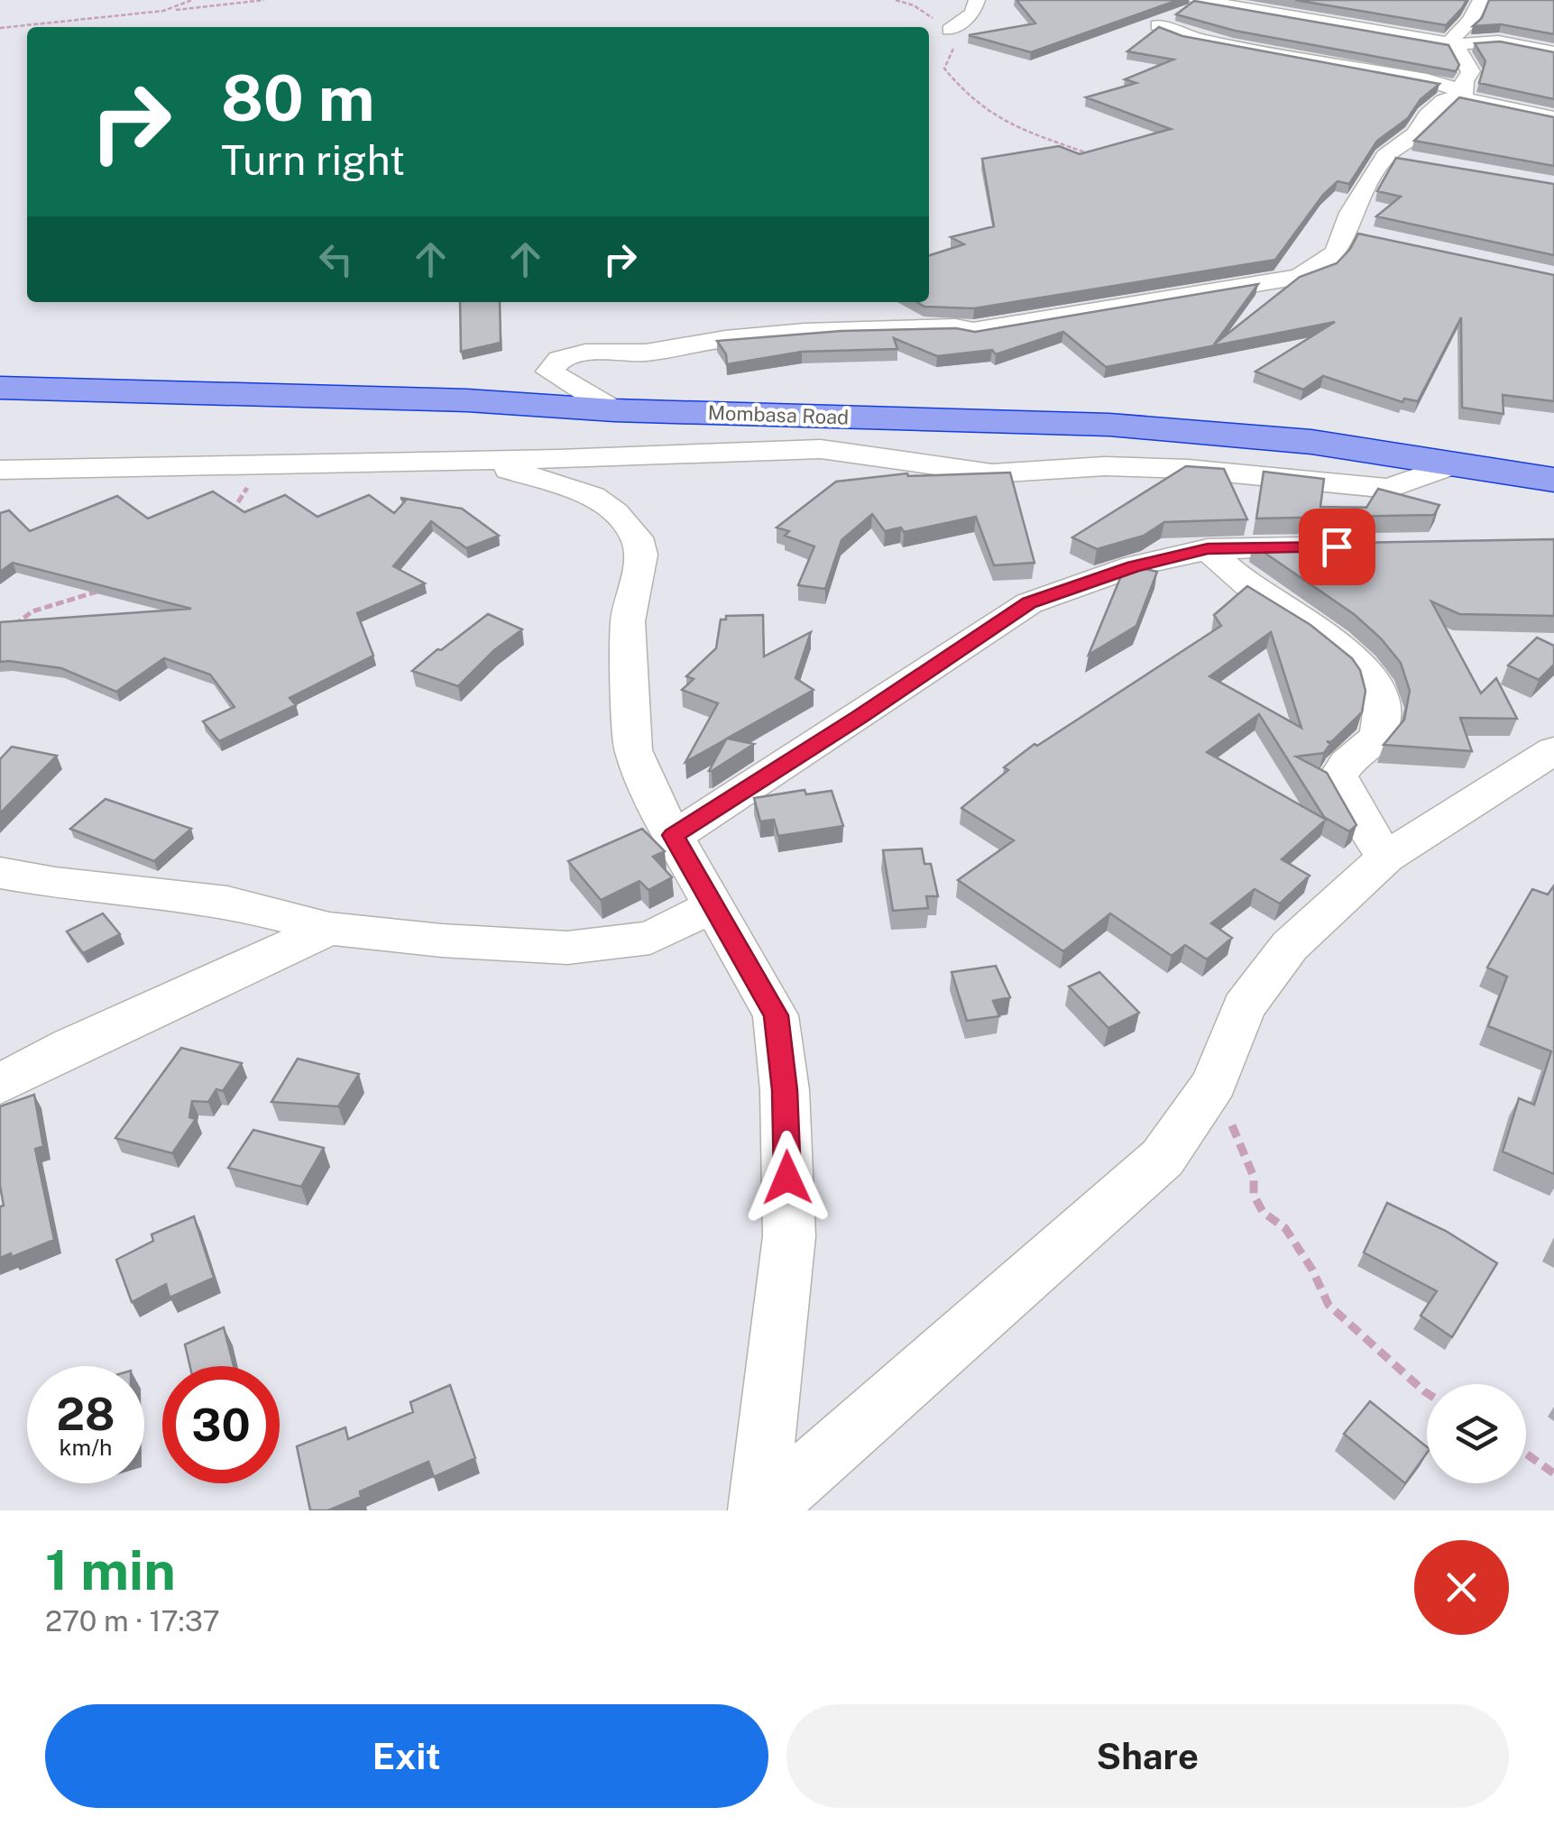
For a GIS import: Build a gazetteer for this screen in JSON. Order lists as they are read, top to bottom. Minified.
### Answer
{"streets":{"highway":["Mombasa Road"]},"page":{"turn":["80 m","Turn right"],"speed":"28 km/h","limit":"30","heading":["1 min","270 m · 17:37"],"buttons":["Exit","Share"]}}
